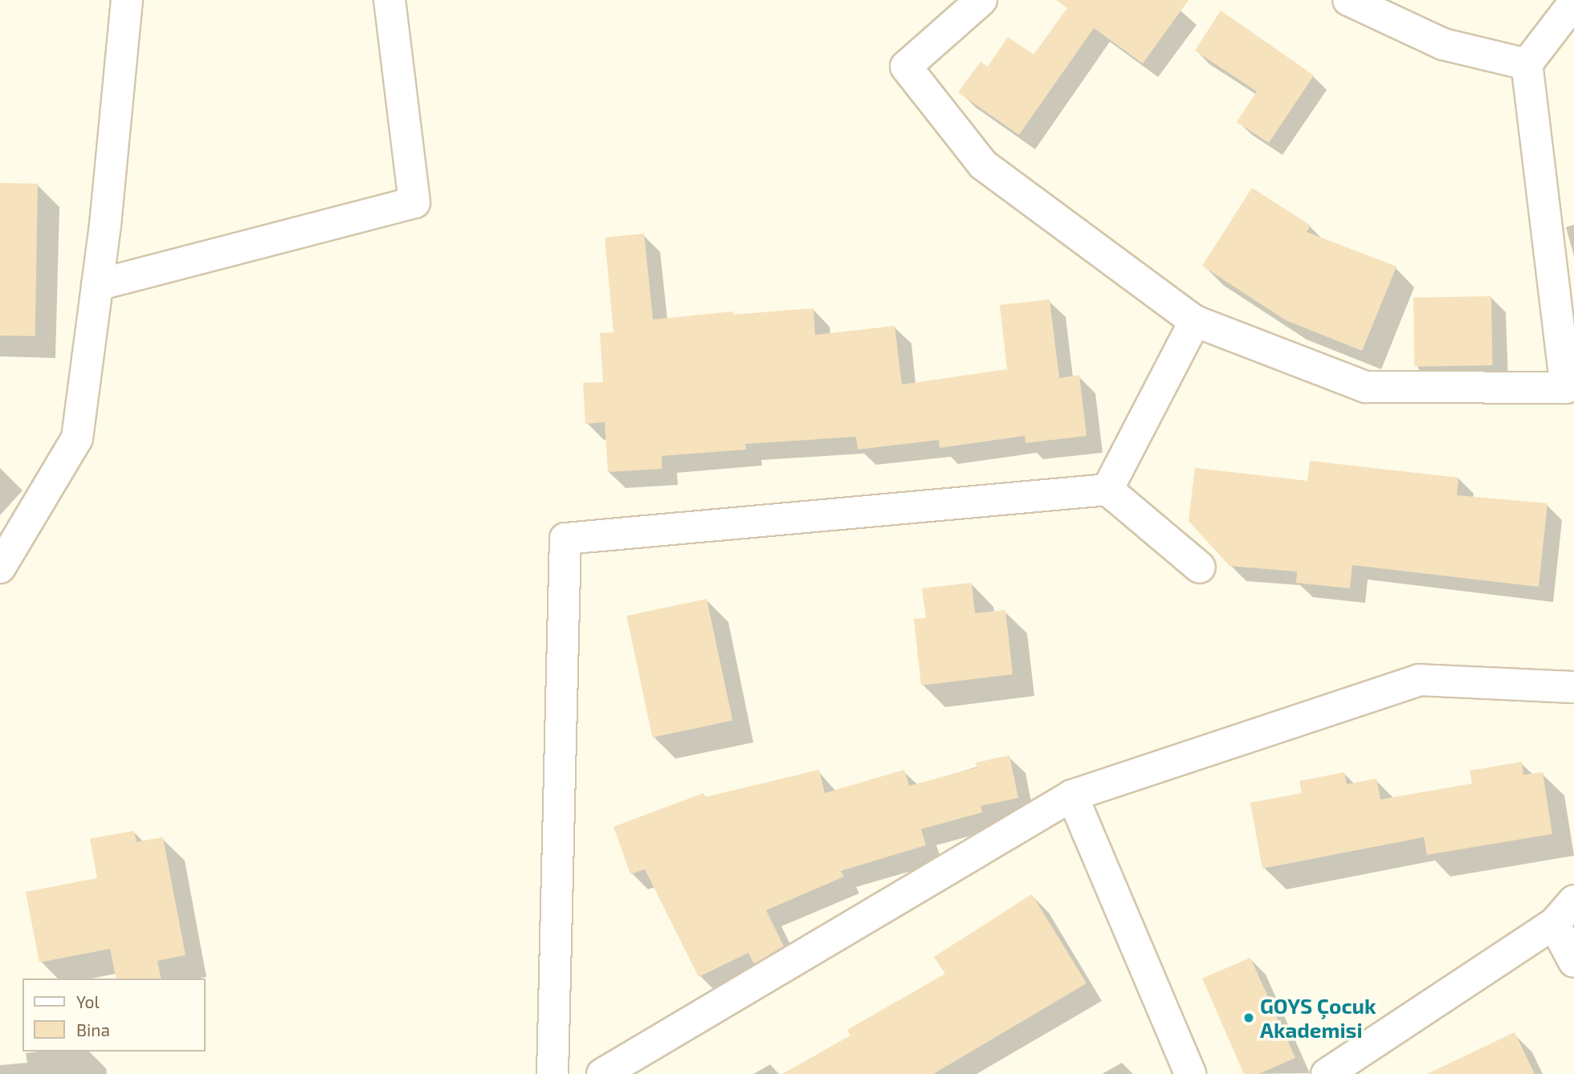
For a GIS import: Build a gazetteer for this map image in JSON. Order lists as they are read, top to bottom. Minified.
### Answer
{"places":["GOYS Çocuk Akademisi"],"legend":["Yol","Bina"]}
